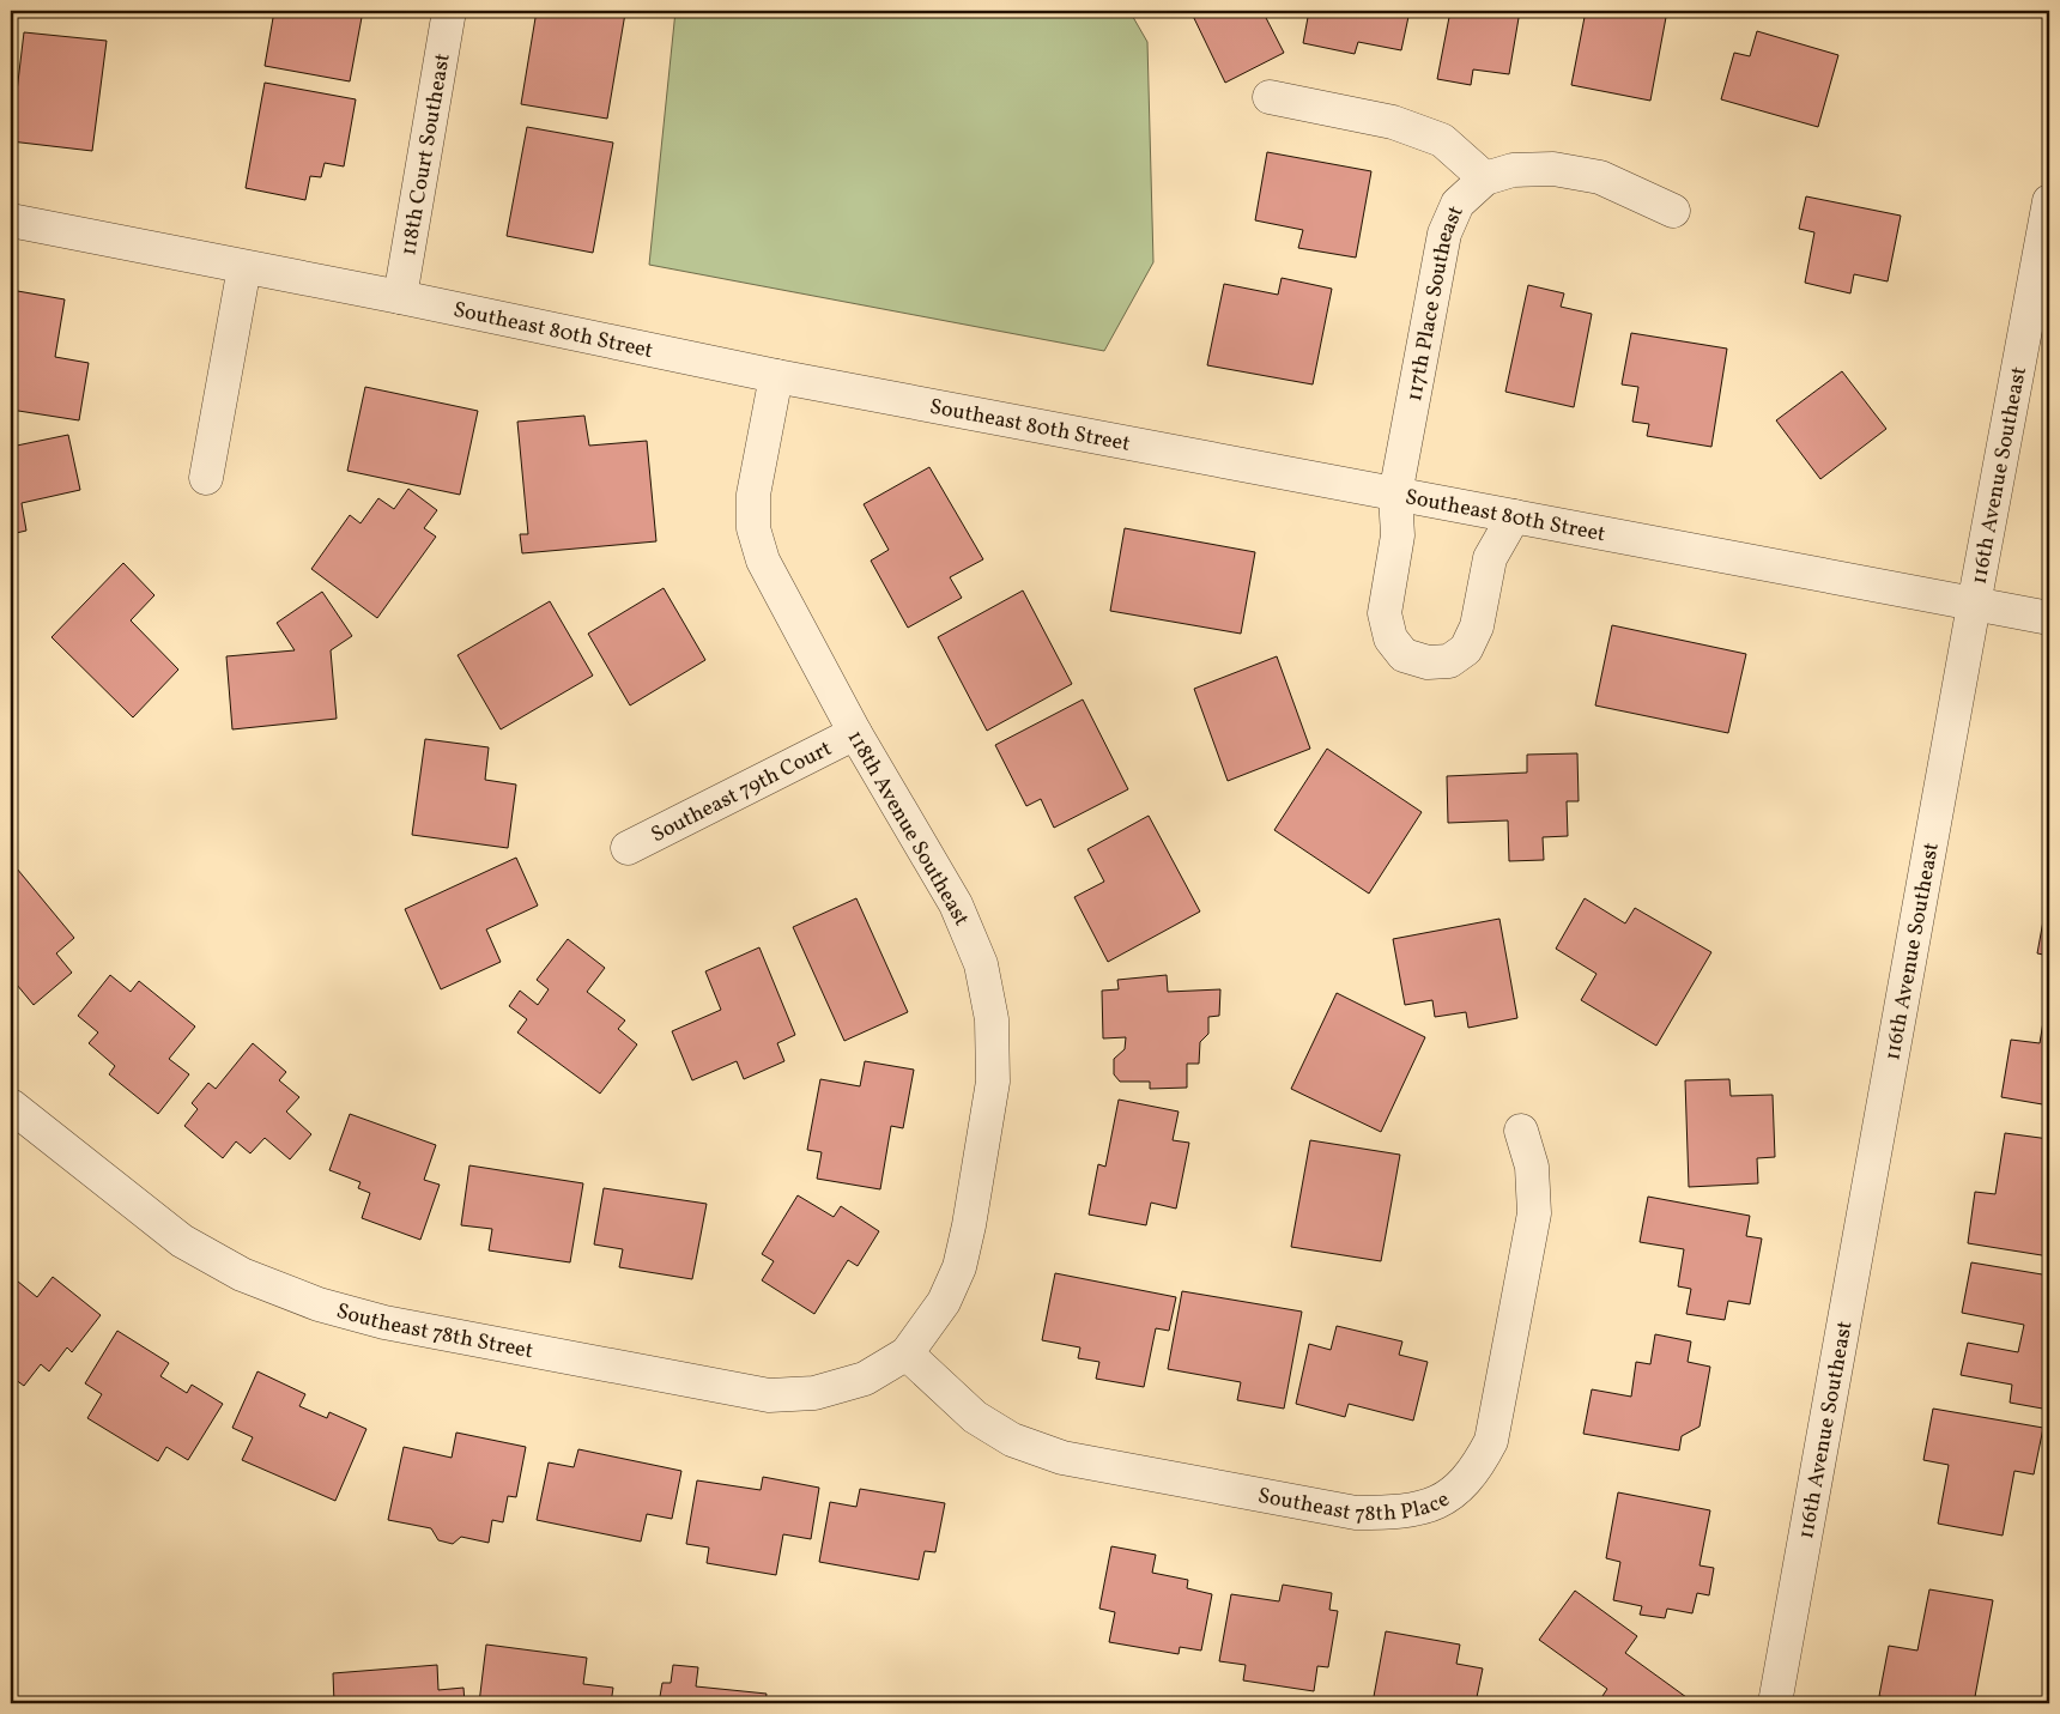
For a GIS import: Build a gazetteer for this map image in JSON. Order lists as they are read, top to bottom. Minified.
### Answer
{"streets":{"street":["118th Court Southeast","117th Place Southeast","Southeast 80th Street","116th Avenue Southeast","Southeast 79th Court","118th Avenue Southeast","Southeast 78th Street","Southeast 78th Place"]},"crossings":[["118th Court Southeast","Southeast 80th Street"],["117th Place Southeast","Southeast 80th Street"],["Southeast 80th Street","116th Avenue Southeast"],["Southeast 80th Street","118th Avenue Southeast"],["Southeast 79th Court","118th Avenue Southeast"],["118th Avenue Southeast","Southeast 78th Street"],["118th Avenue Southeast","Southeast 78th Place"],["Southeast 78th Street","Southeast 78th Place"]]}
